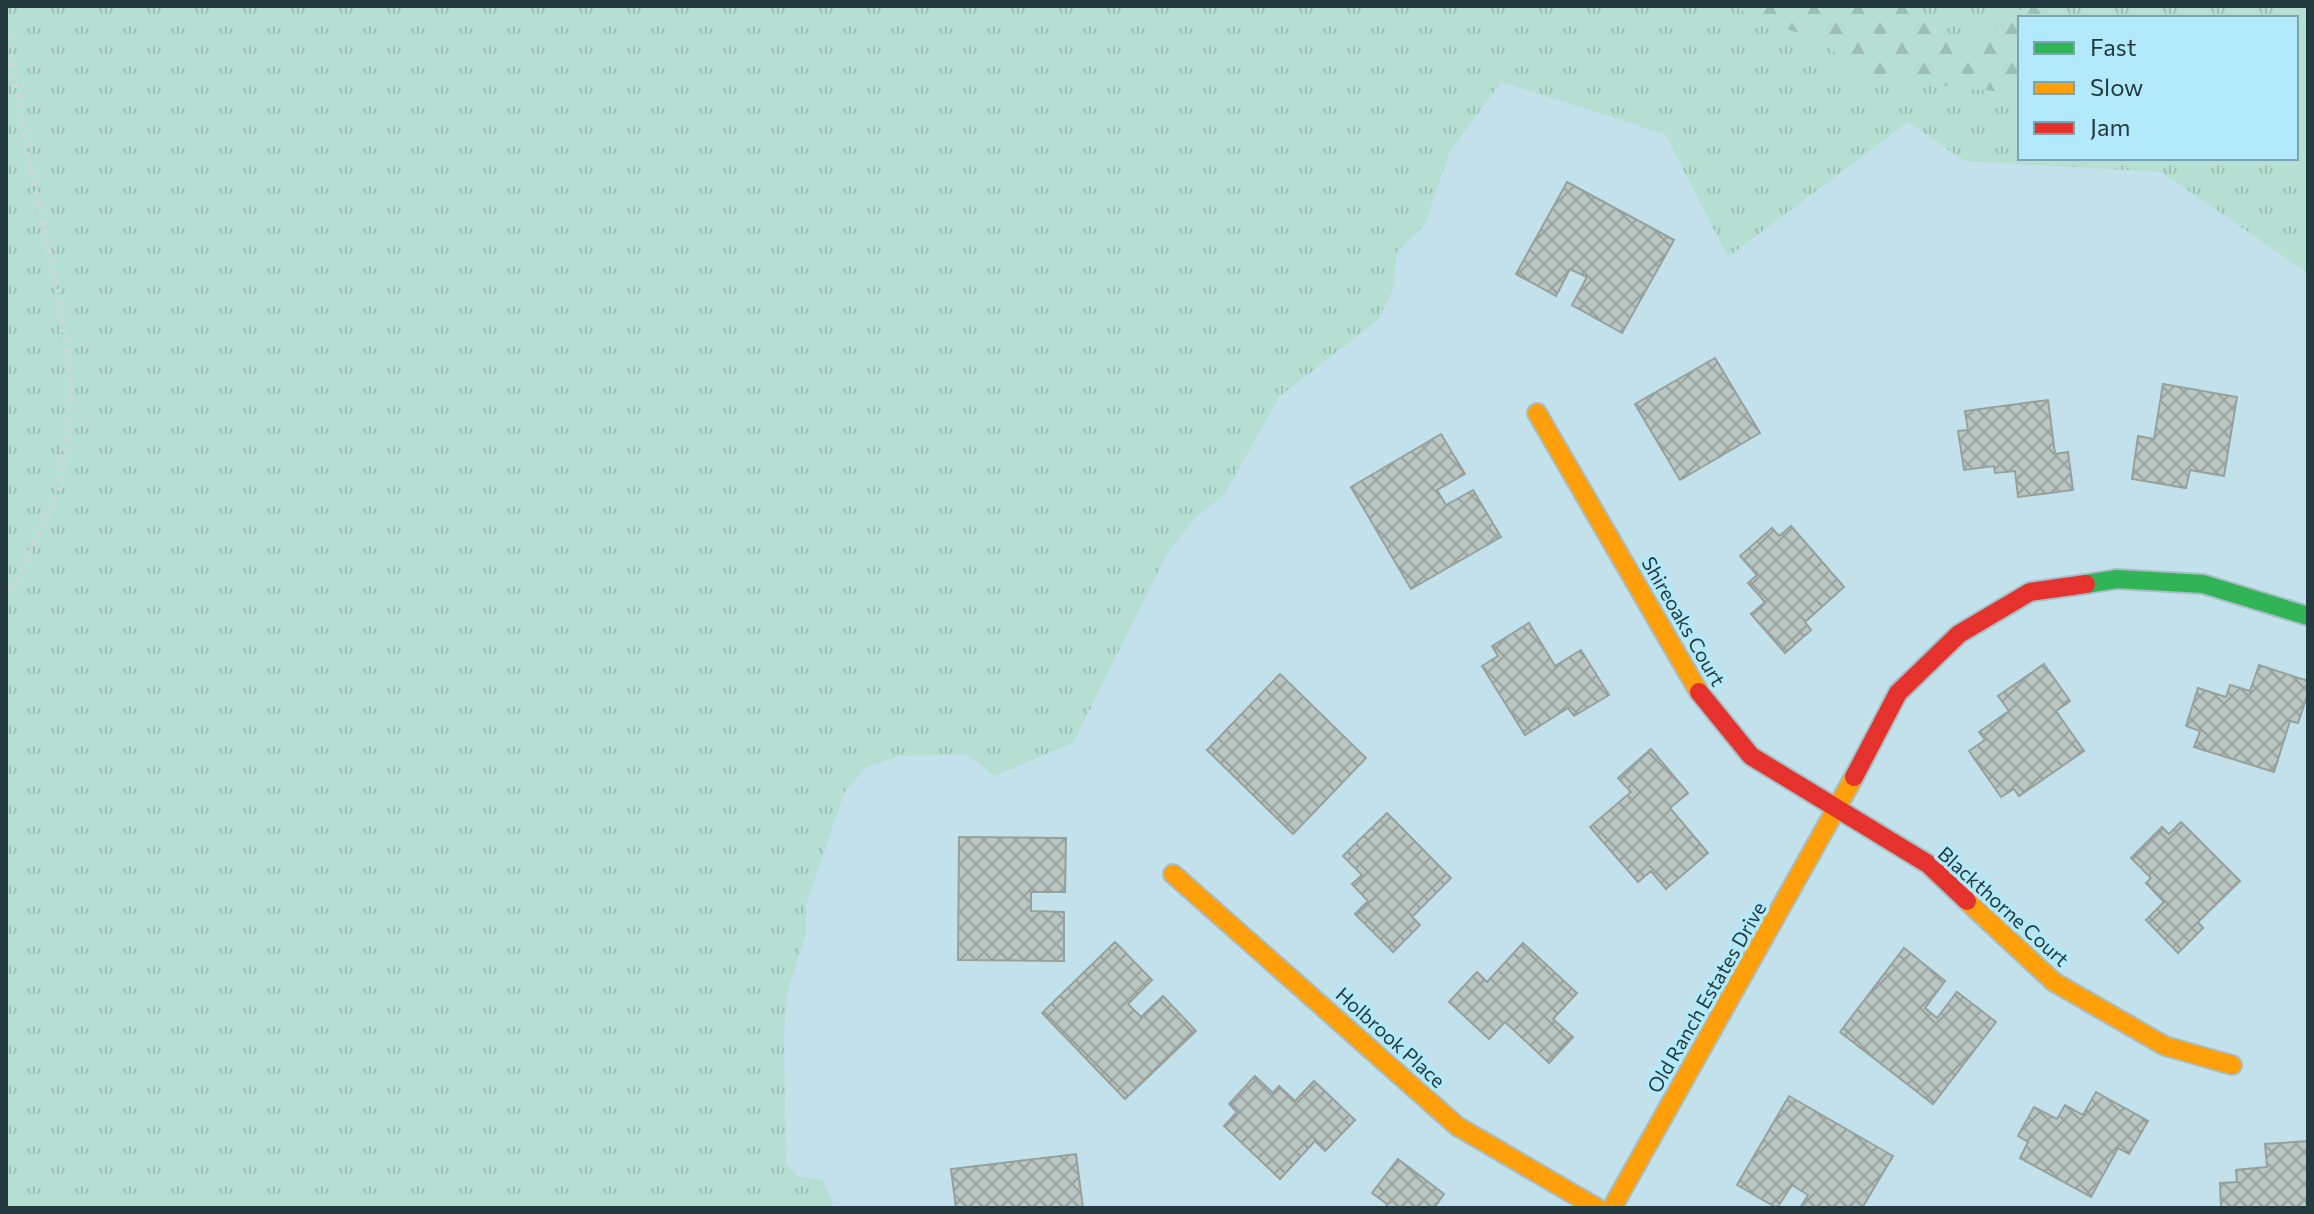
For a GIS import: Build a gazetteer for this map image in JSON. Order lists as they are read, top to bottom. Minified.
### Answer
{"streets":{"street":["Shireoaks Court","Blackthorne Court","Old Ranch Estates Drive","Holbrook Place"]},"crossings":[["Shireoaks Court","Blackthorne Court"],["Shireoaks Court","Old Ranch Estates Drive"],["Blackthorne Court","Old Ranch Estates Drive"]],"legend":["Fast","Slow","Jam"]}
